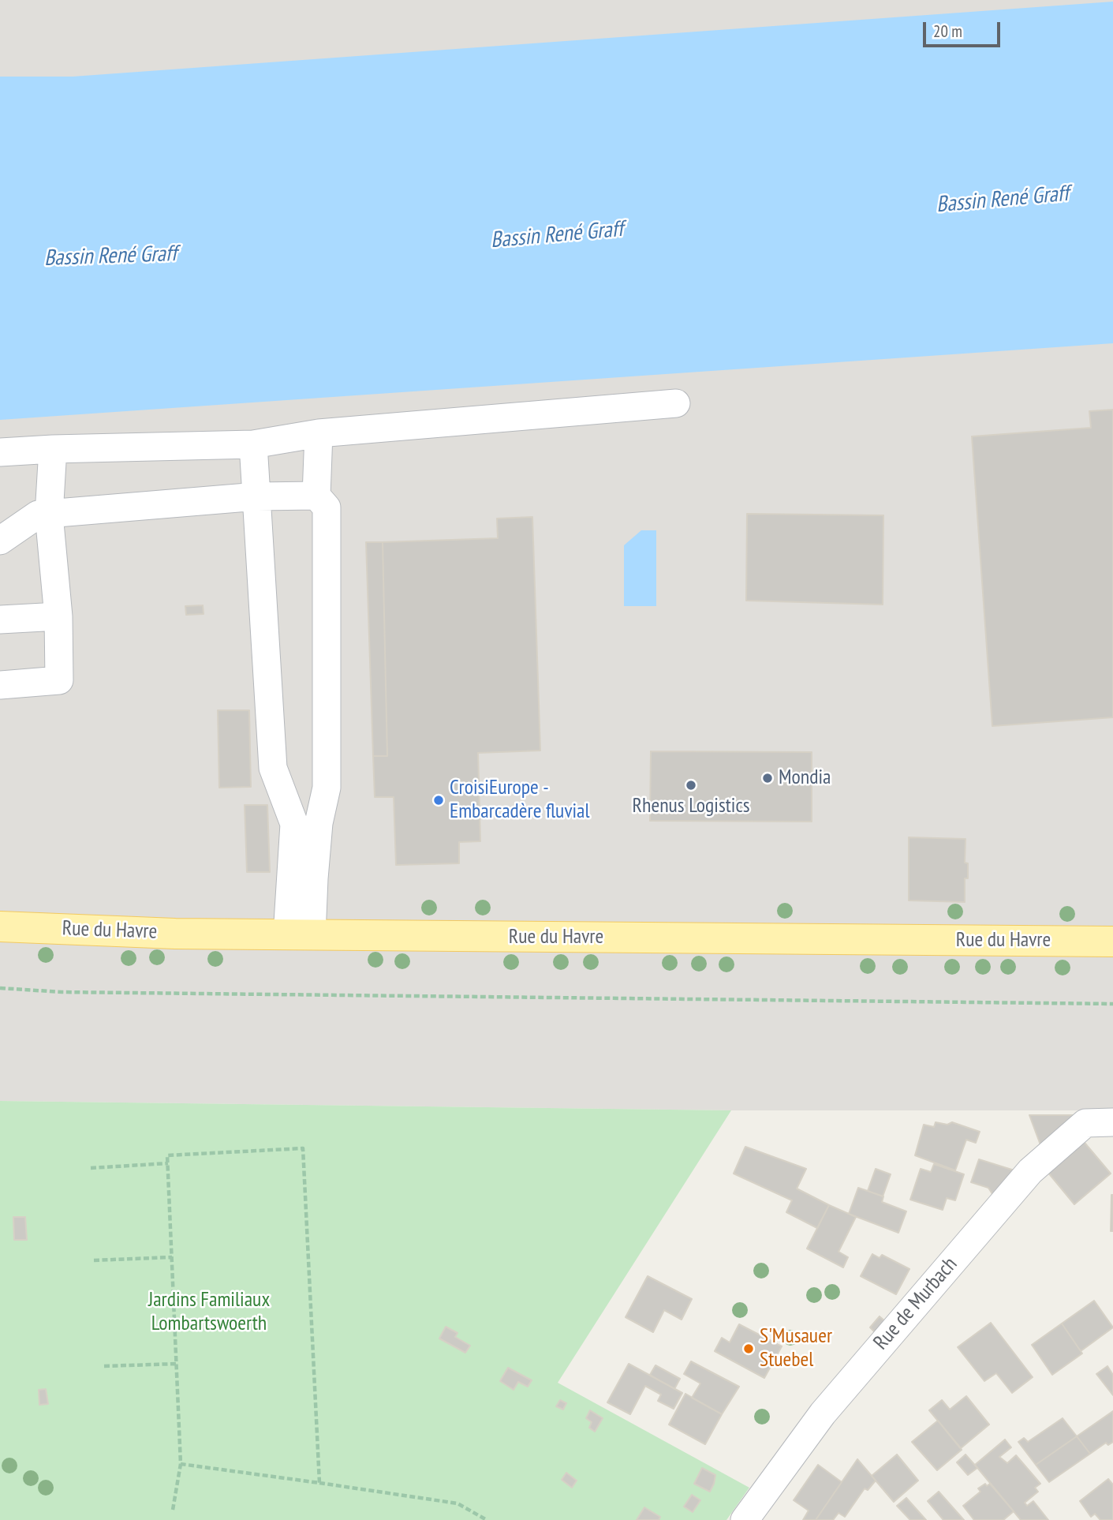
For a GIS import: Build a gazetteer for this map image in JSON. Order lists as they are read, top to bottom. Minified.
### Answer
{"streets":{"main road":["Rue du Havre"],"street":["Rue de Murbach"]},"water":["Bassin René Graff"],"parks":["Jardins Familiaux Lombartswoerth"],"places":["Mondia","Rhenus Logistics","CroisiEurope - Embarcadère fluvial","S'Musauer Stuebel"],"scale_bar":"20 m"}
